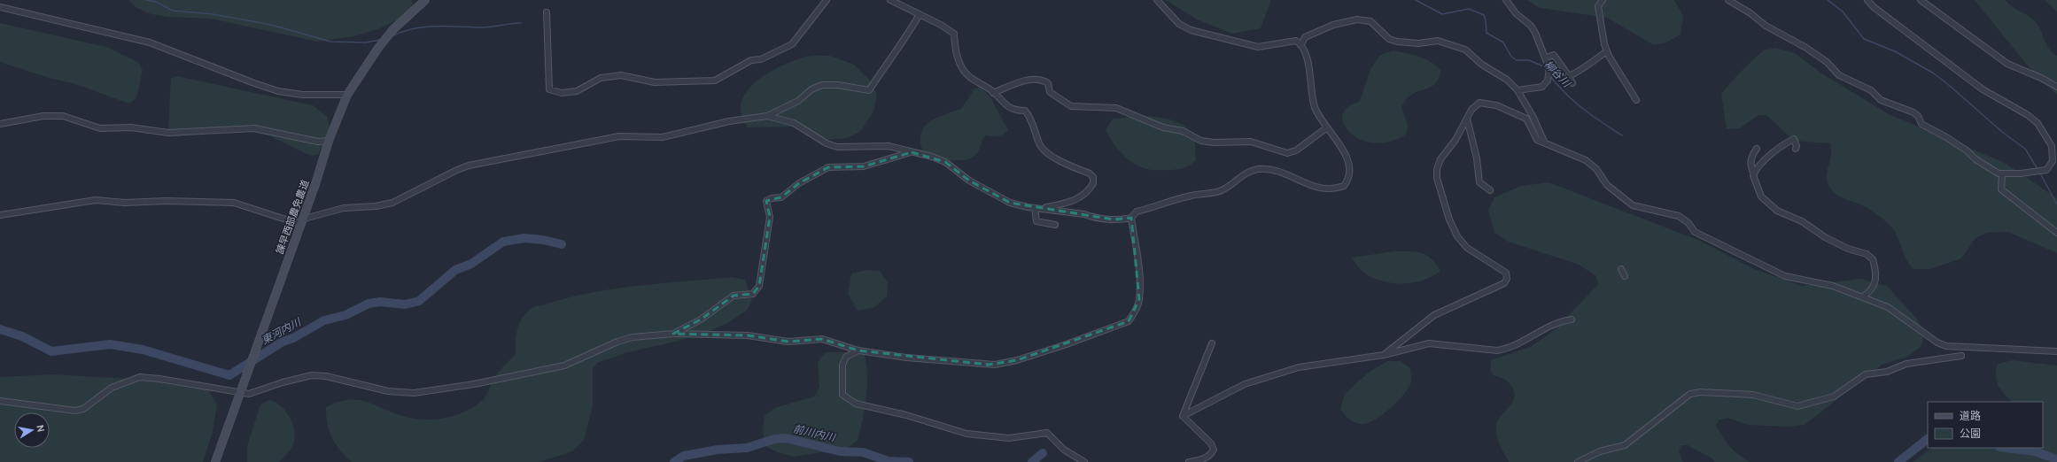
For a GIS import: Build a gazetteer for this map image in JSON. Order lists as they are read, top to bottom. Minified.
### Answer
{"streets":{"street":["諫早西部農免農道"]},"water":["柳谷川","東河内川","前川内川"],"legend":["道路","公園"],"north":"right"}
